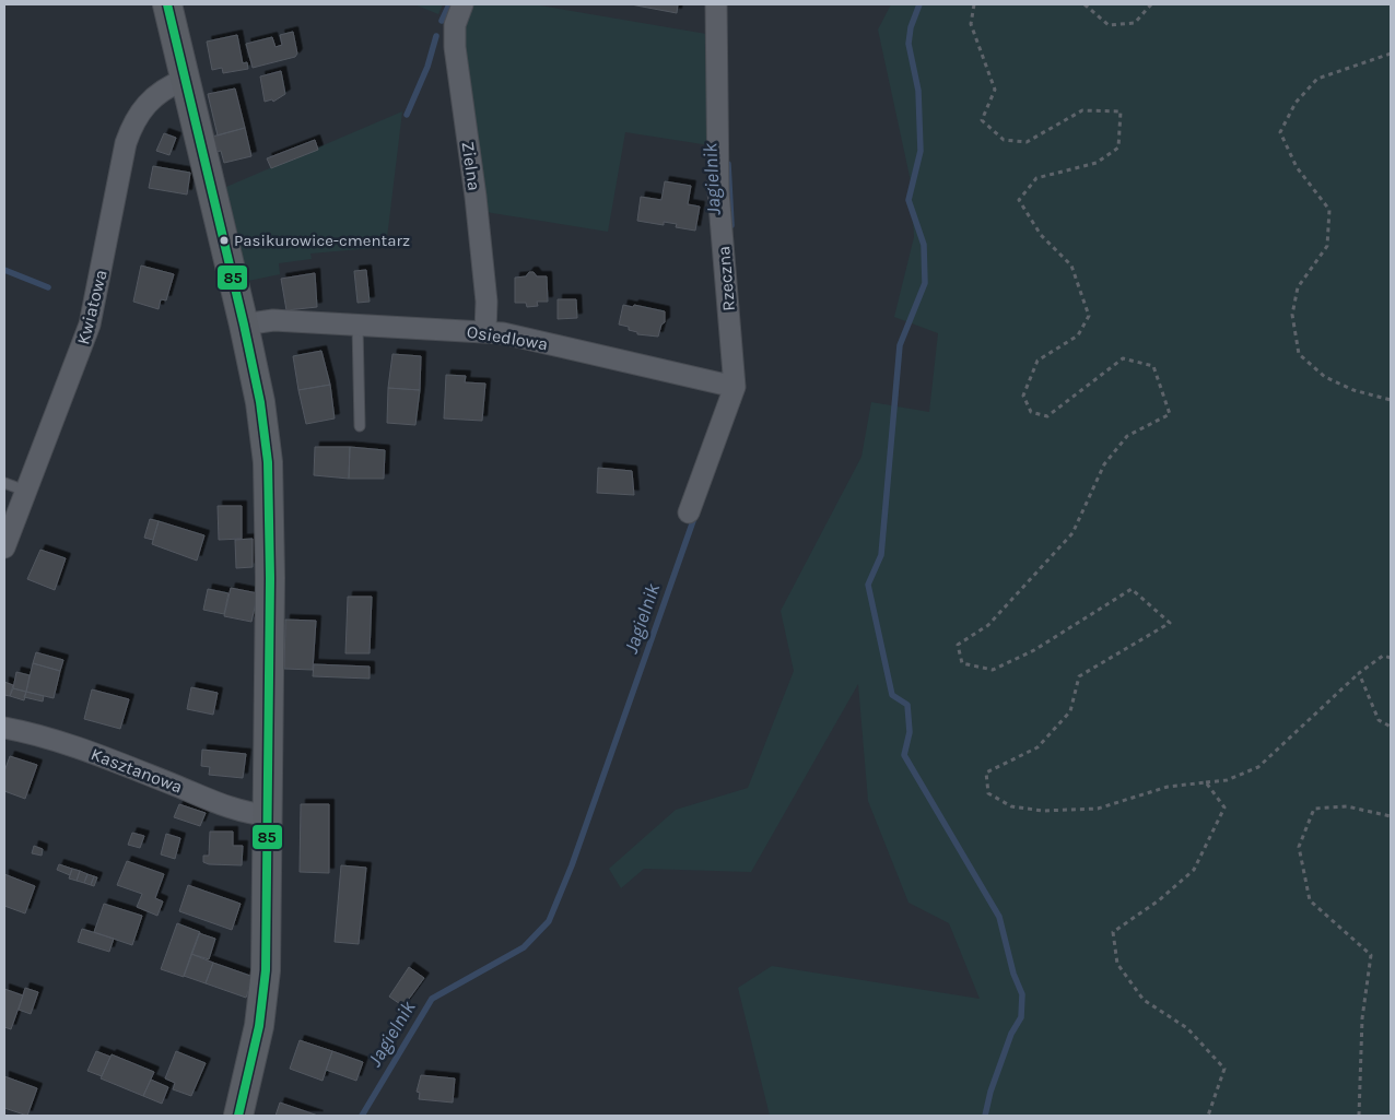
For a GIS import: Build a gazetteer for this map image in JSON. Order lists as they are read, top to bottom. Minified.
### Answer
{"streets":{"street":["Zielna","Rzeczna","Kwiatowa","Osiedlowa","Kasztanowa"]},"crossings":[["Zielna","Osiedlowa"],["Rzeczna","Osiedlowa"]],"water":["Jagielnik"],"places":["Pasikurowice-cmentarz"],"lines":["transit line 85"]}
